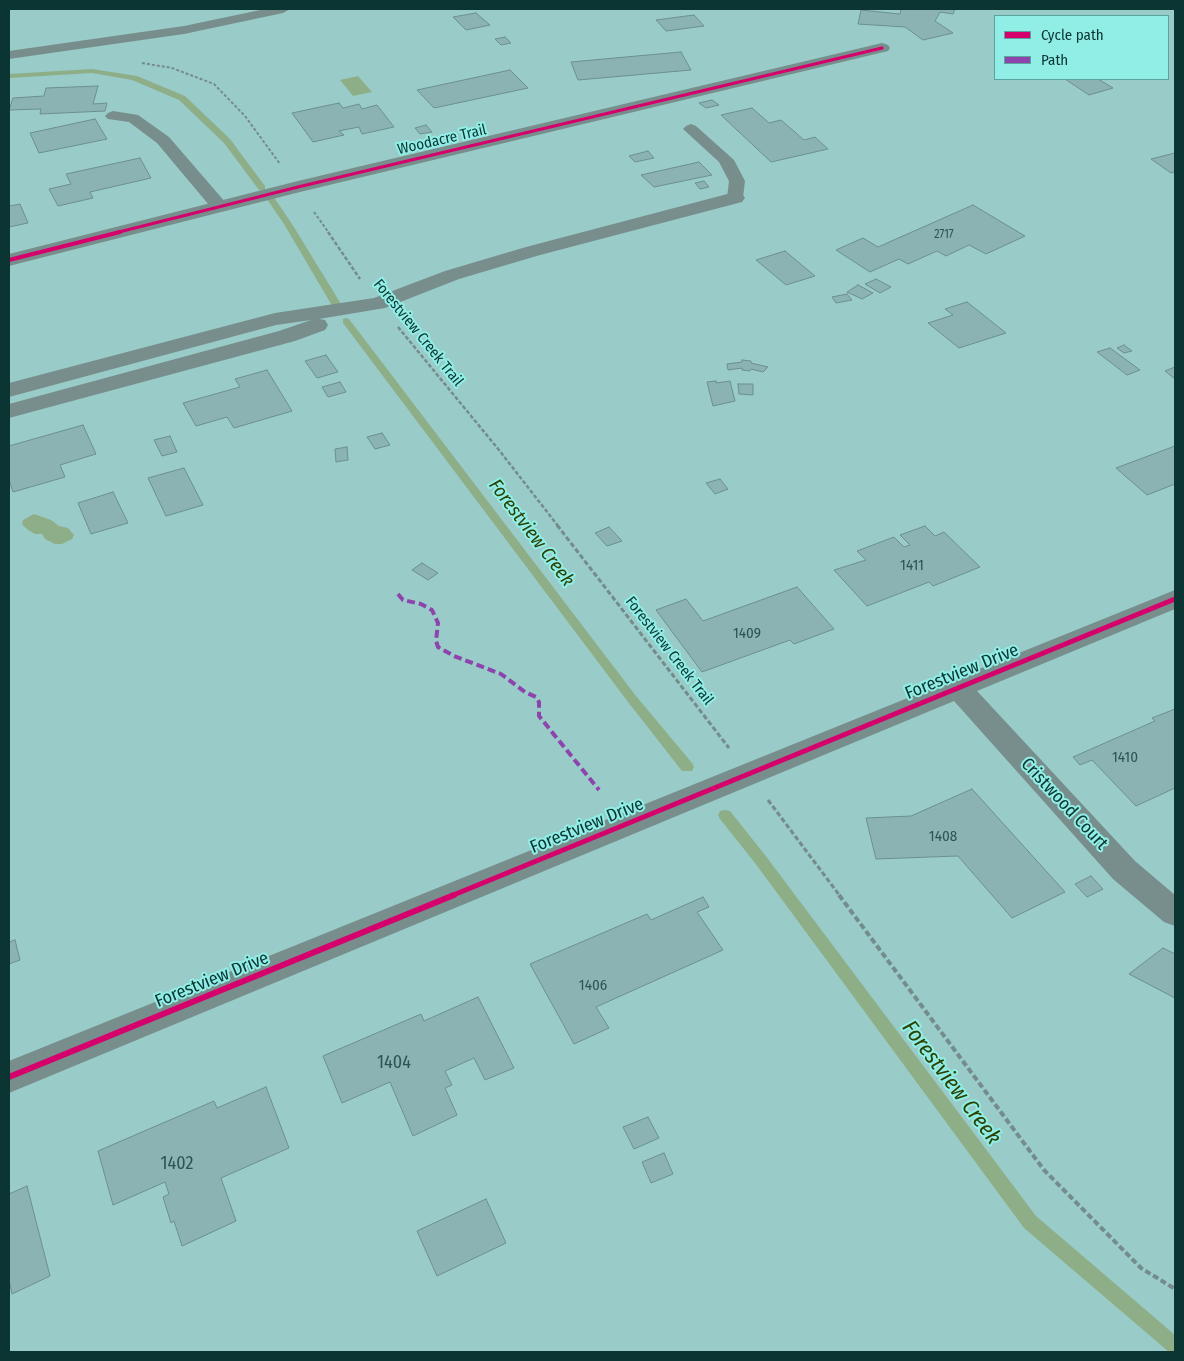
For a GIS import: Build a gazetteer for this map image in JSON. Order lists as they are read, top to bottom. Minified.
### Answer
{"streets":{"street":["Woodacre Trail","Forestview Drive","Cristwood Court"],"path":["Forestview Creek Trail"]},"crossings":[["Woodacre Trail","Forestview Creek Trail"],["Forestview Drive","Cristwood Court"]],"water":["Forestview Creek"],"house_numbers":["2717","1411","1409","1410","1408","1406","1404","1402"],"legend":["Cycle path","Path"]}
